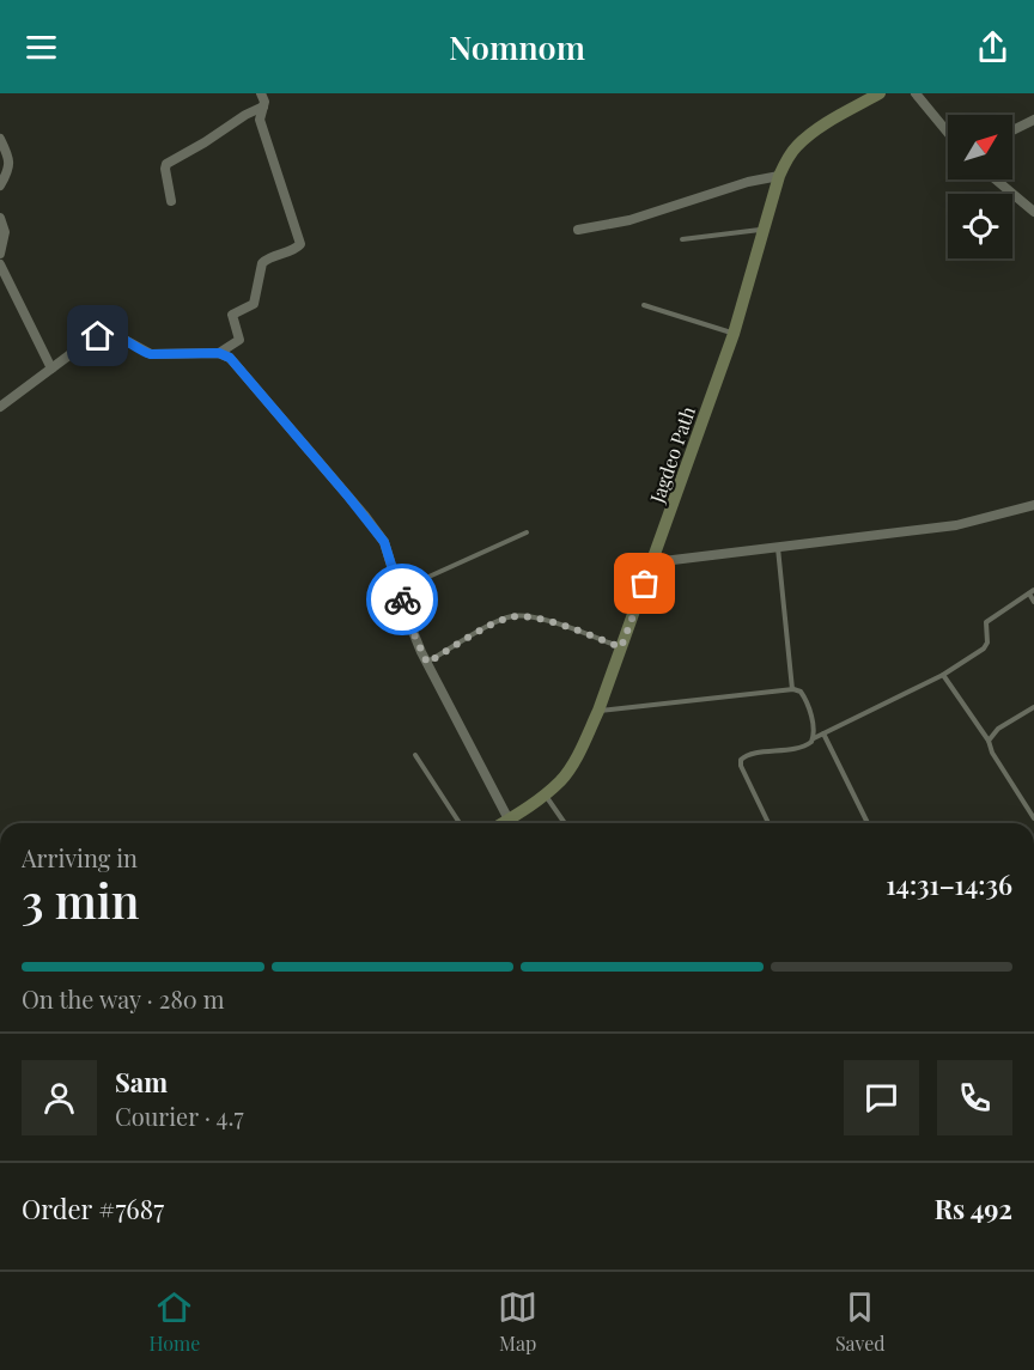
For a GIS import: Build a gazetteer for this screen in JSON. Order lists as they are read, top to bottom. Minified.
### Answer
{"streets":{"main road":["Jagdeo Path"]},"north":"top right","page":{"header":"Nomnom","heading":["3 min","Arriving in","14:31–14:36"],"panel":["Sam","Courier · 4.7","Order #7687","Rs 492"],"bar":"On the way · 280 m","tabs":["Home","Map","Saved"]}}
